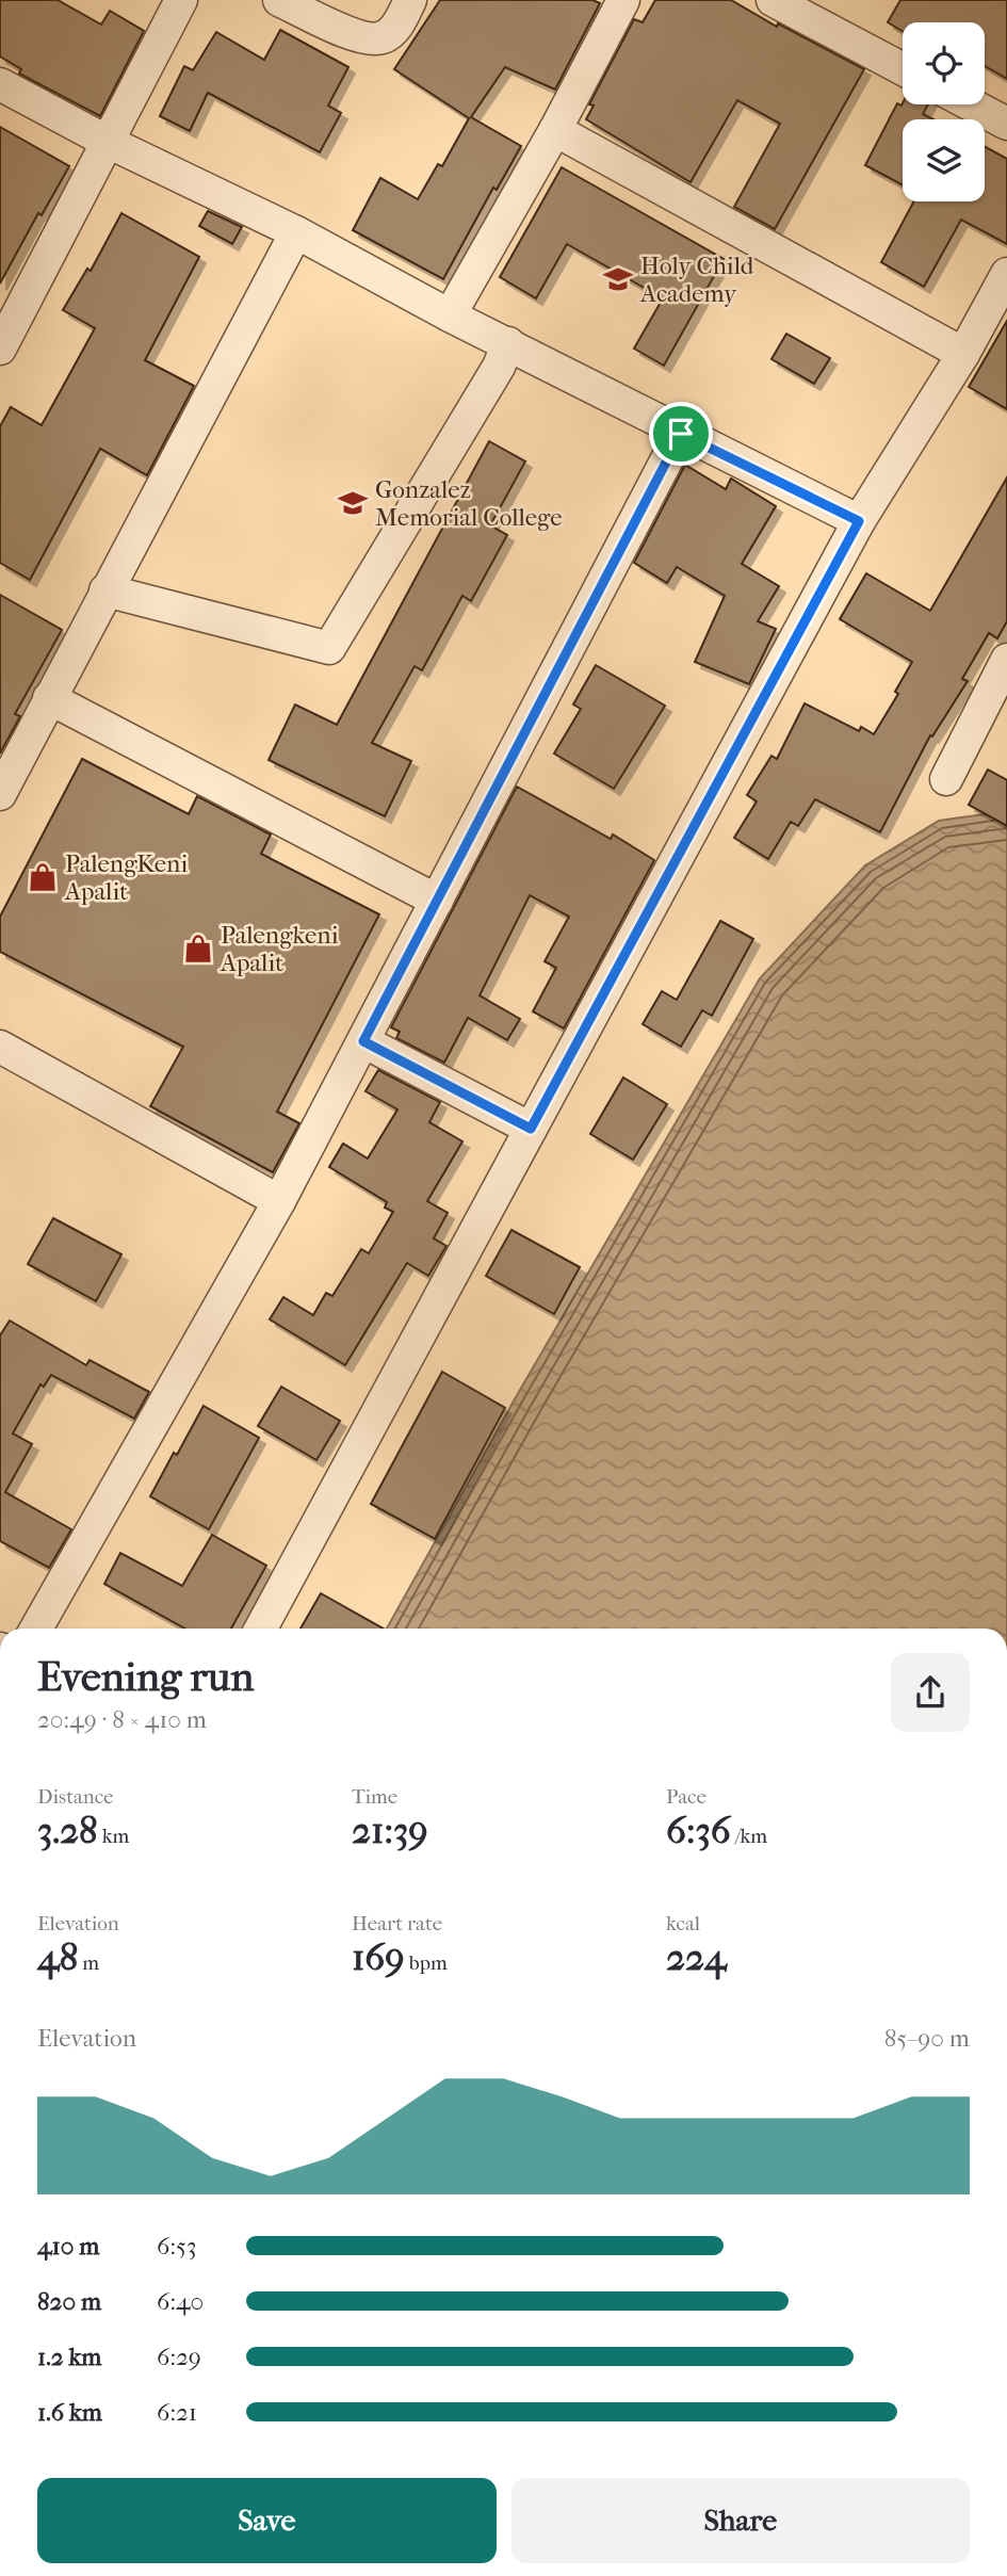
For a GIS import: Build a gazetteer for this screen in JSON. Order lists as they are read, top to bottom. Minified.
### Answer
{"places":{"school or university":["Holy Child Academy","Gonzalez Memorial College"],"shop":["PalengKeni Apalit","Palengkeni Apalit"]},"page":{"heading":["Evening run","20:49 · 8 × 410 m"],"stats":[["Distance","3.28 km"],["Time","21:39"],["Pace","6:36 /km"],["Elevation","48 m"],["Heart rate","169 bpm"],["kcal","224"]],"chart":["Elevation","85–90 m"],"list":[{"name":"410 m","note":"6:53"},{"name":"820 m","note":"6:40"},{"name":"1.2 km","note":"6:29"},{"name":"1.6 km","note":"6:21"}],"buttons":["Save","Share"]}}
